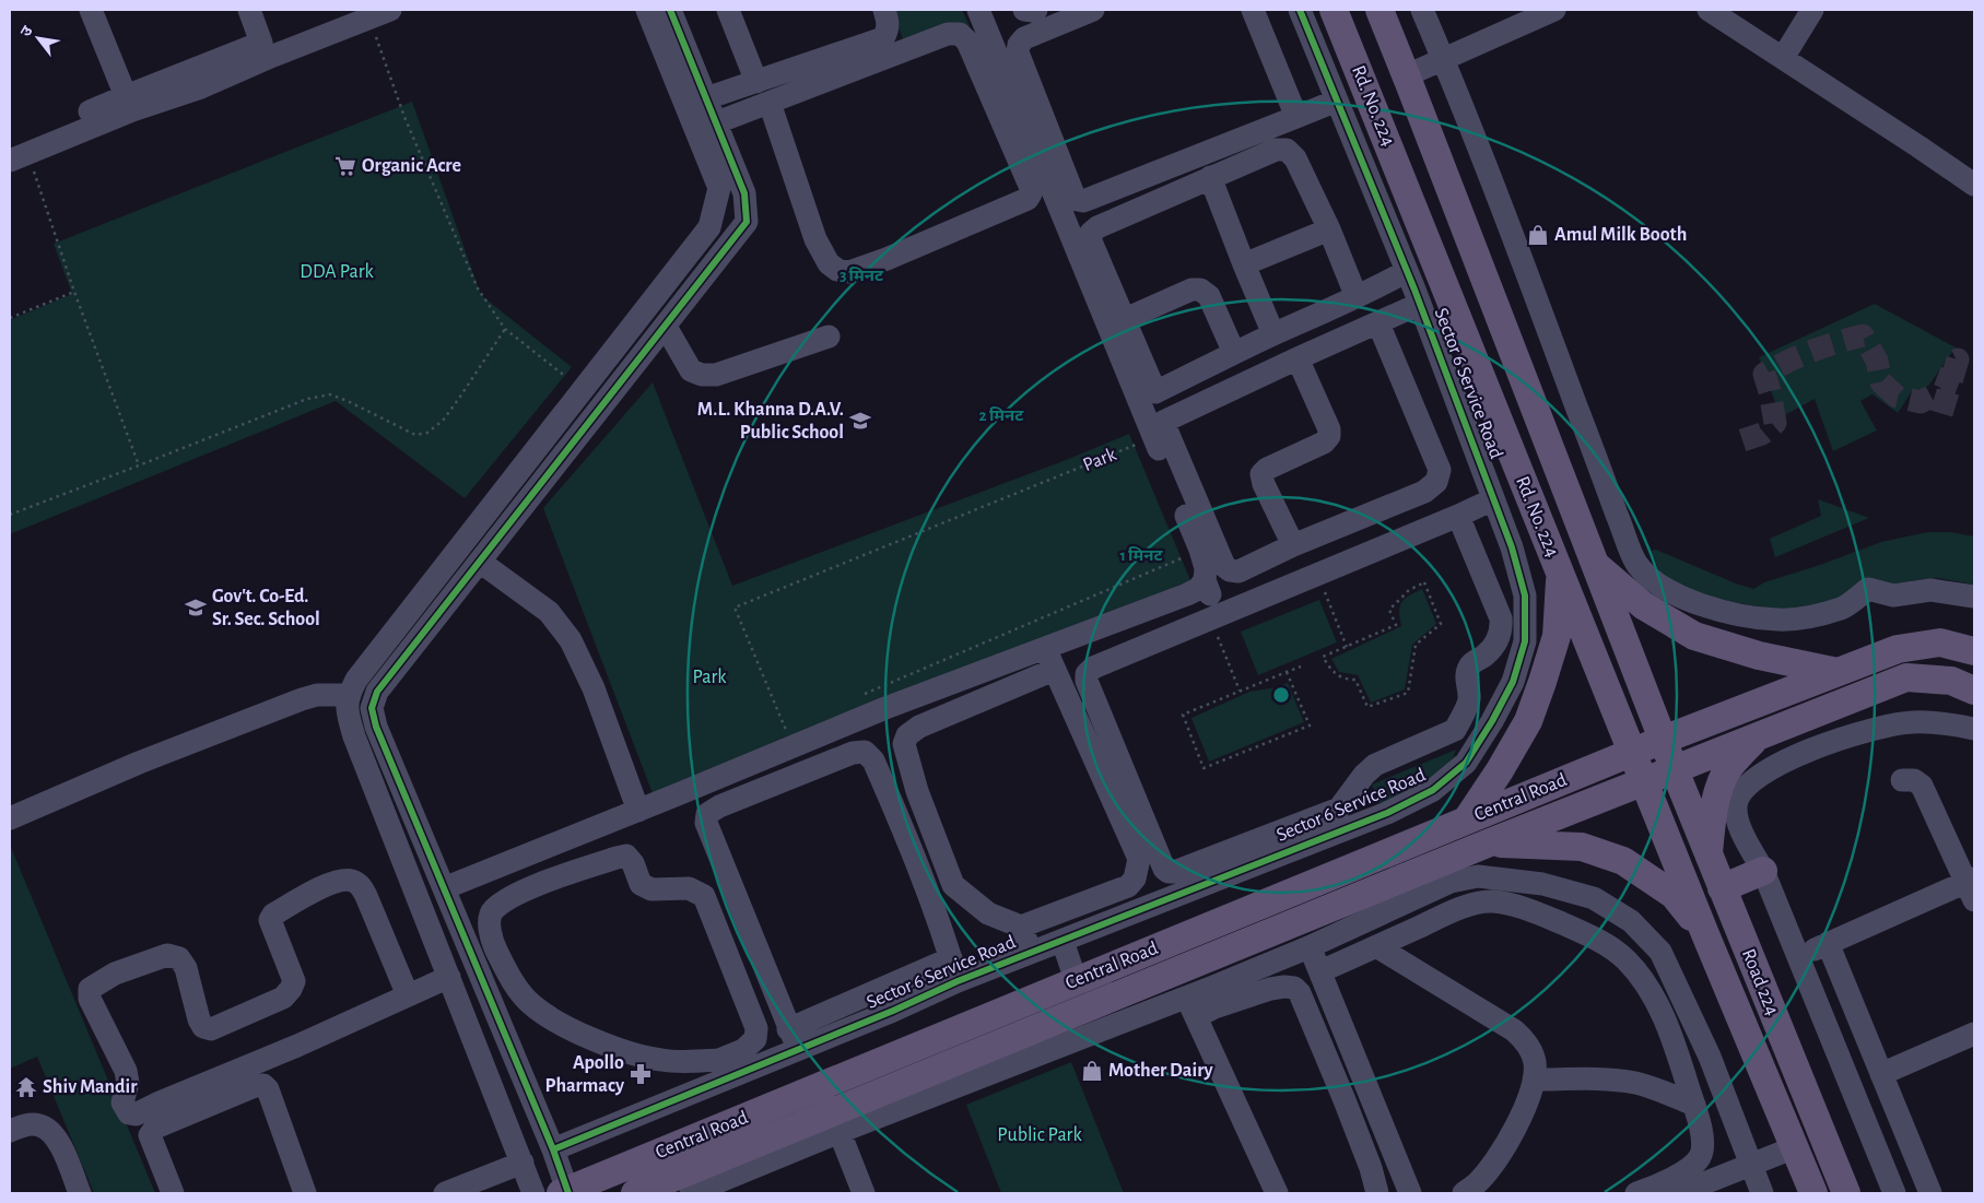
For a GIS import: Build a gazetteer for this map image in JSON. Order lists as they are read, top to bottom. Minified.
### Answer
{"streets":{"main road":["Rd. No. 224","Central Road","Road 224"],"street":["Sector 6 Service Road"],"path":["Park"]},"crossings":[["Rd. No. 224","Central Road"],["Rd. No. 224","Road 224"],["Central Road","Road 224"]],"parks":["DDA Park","Park","Public Park"],"places":{"supermarket":["Organic Acre"],"shop":["Amul Milk Booth","Mother Dairy"],"school or university":["M.L. Khanna D.A.V. Public School","Gov't. Co-Ed. Sr. Sec. School"],"pharmacy":["Apollo Pharmacy"],"temple":["Shiv Mandir"]},"north":"top left","rings":["3 मिनट","2 मिनट","1 मिनट"]}
